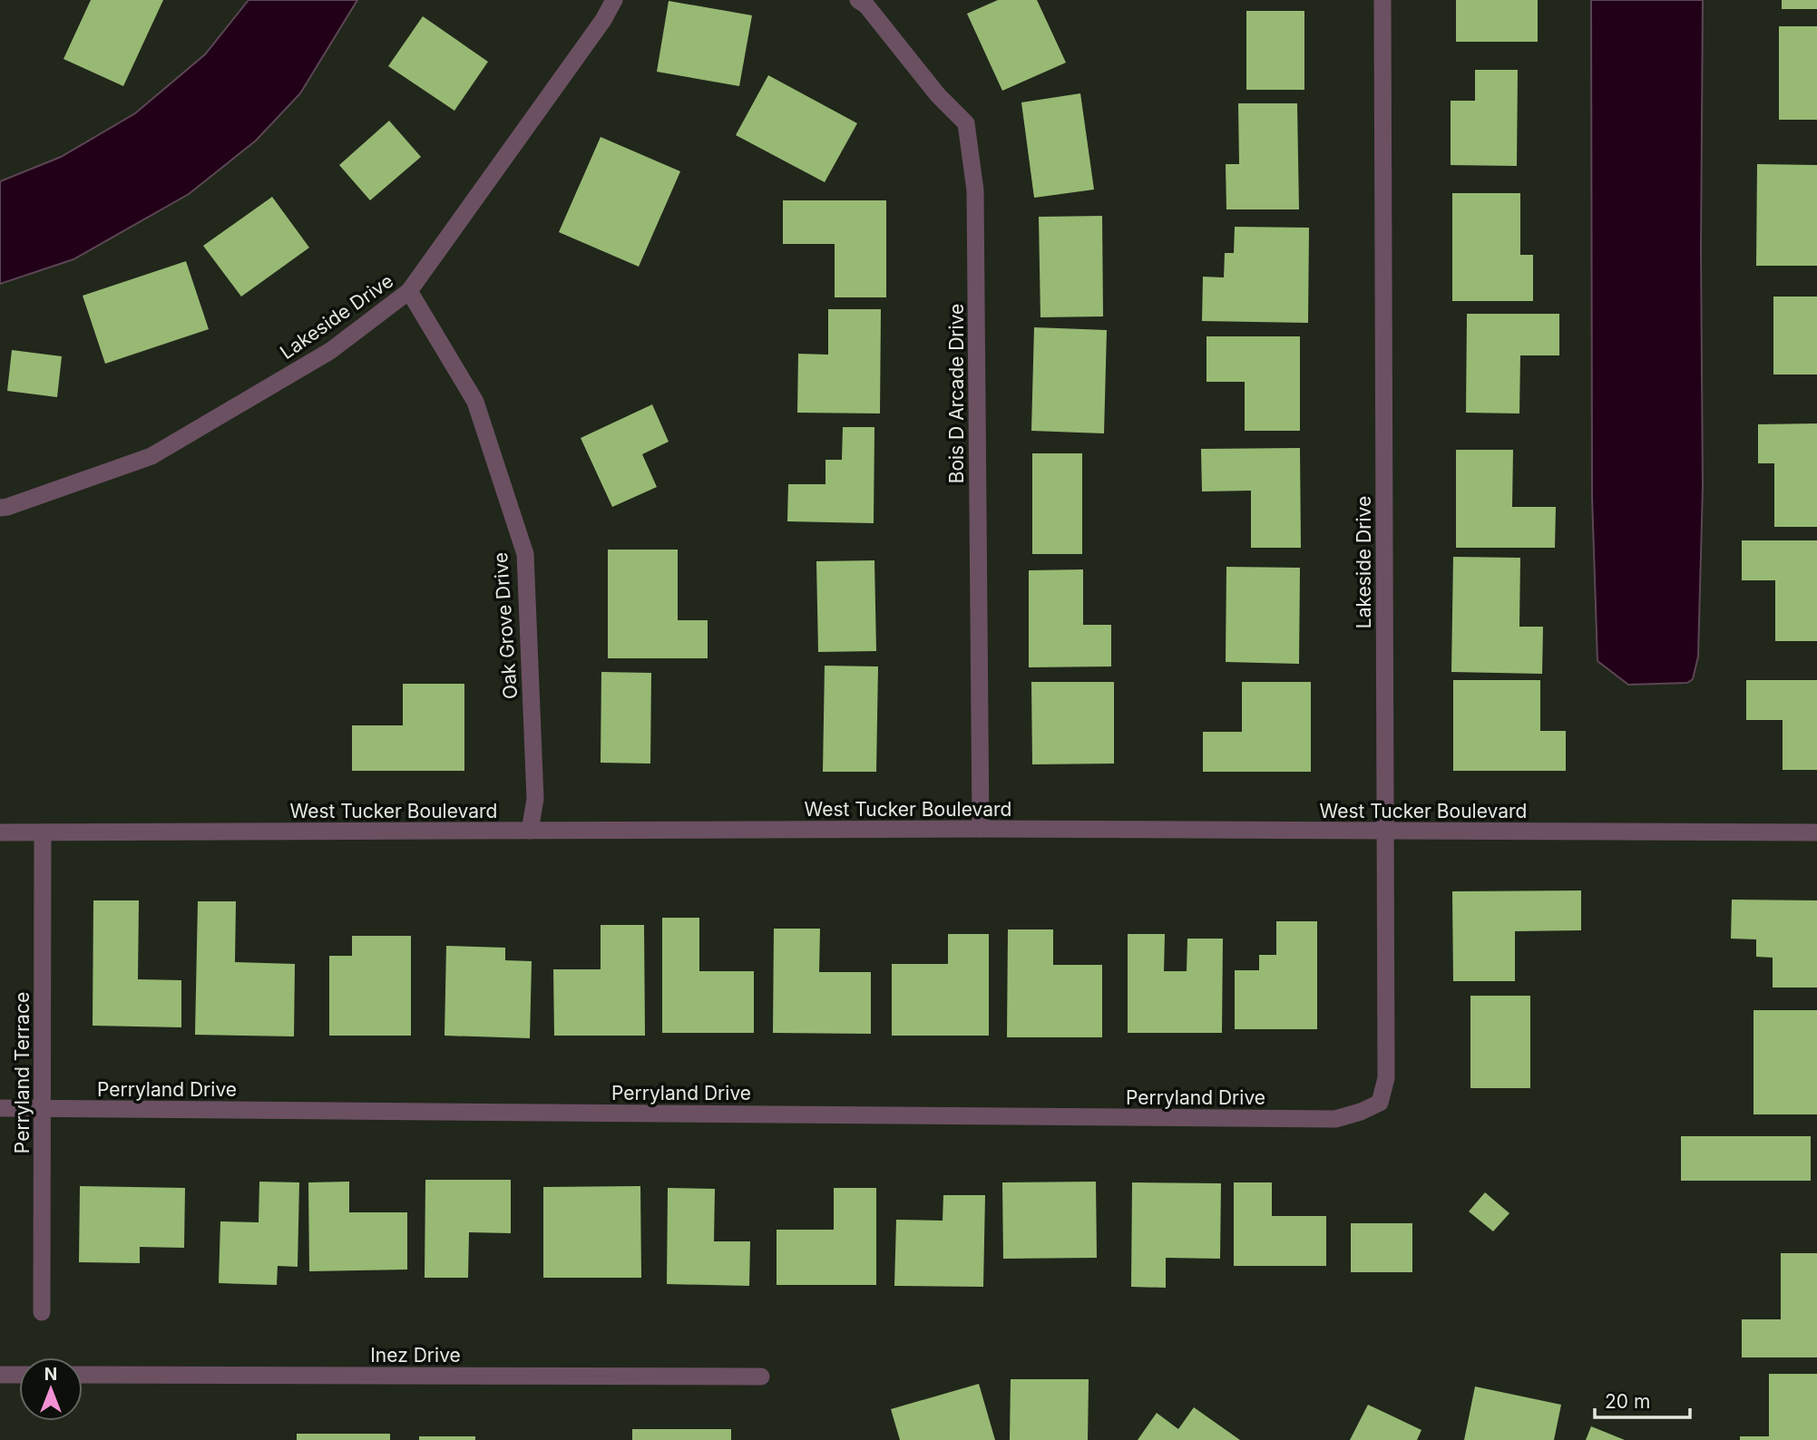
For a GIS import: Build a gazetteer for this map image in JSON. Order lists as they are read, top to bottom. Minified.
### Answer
{"streets":{"street":["Lakeside Drive","Bois D Arcade Drive","Oak Grove Drive","West Tucker Boulevard","Perryland Terrace","Perryland Drive","Inez Drive"]},"crossings":[["Lakeside Drive","Oak Grove Drive"],["Lakeside Drive","West Tucker Boulevard"],["Lakeside Drive","Perryland Drive"],["Bois D Arcade Drive","West Tucker Boulevard"],["Oak Grove Drive","West Tucker Boulevard"],["West Tucker Boulevard","Perryland Terrace"],["Perryland Terrace","Perryland Drive"]],"scale_bar":"20 m","north":"top"}
